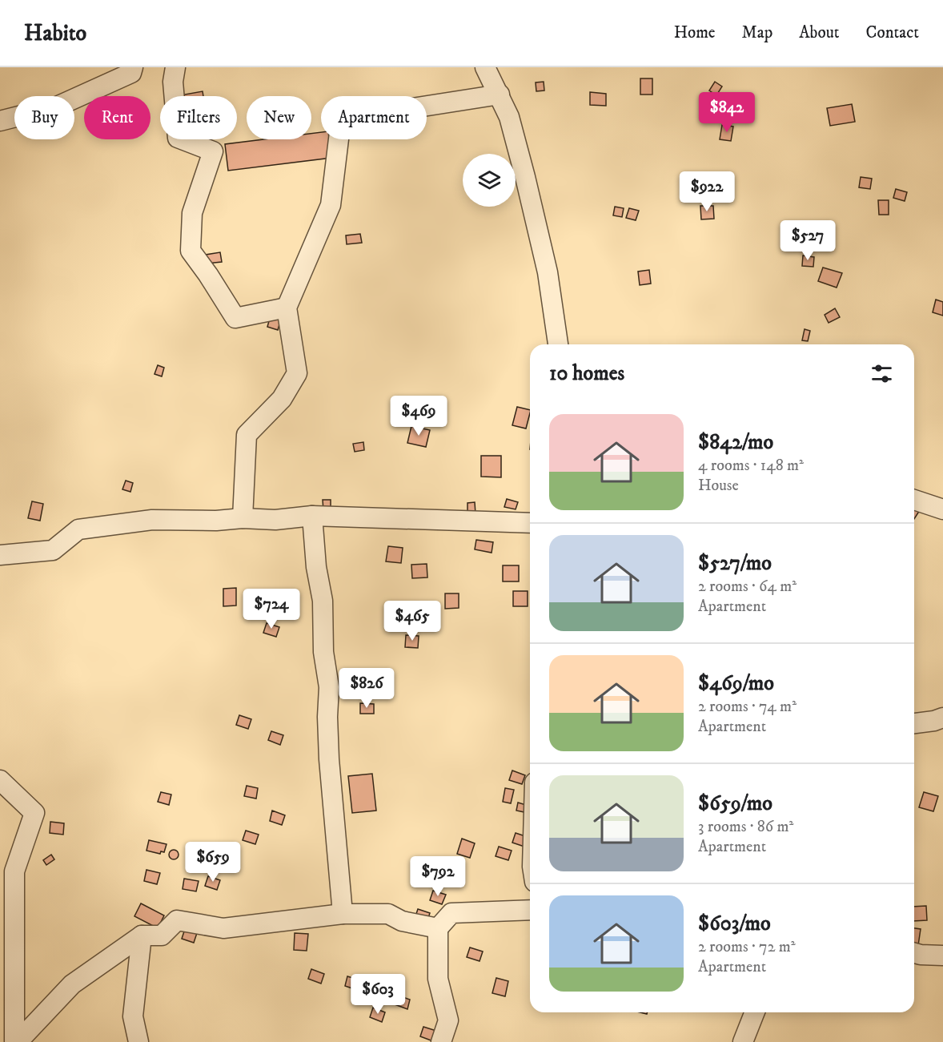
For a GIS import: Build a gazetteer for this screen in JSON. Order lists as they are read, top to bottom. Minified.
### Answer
{"page":{"header":"Habito","nav":["Home","Map","About","Contact"],"price":["$842","$922","$527","$469","$724","$465","$826","$659","$792","$603"],"chip":["Buy","Rent","Filters","New","Apartment"],"heading":"10 homes","list":[{"name":"$842/mo","note":"4 rooms · 148 m² · House"},{"name":"$527/mo","note":"2 rooms · 64 m² · Apartment"},{"name":"$469/mo","note":"2 rooms · 74 m² · Apartment"},{"name":"$659/mo","note":"3 rooms · 86 m² · Apartment"},{"name":"$603/mo","note":"2 rooms · 72 m² · Apartment"}]}}
